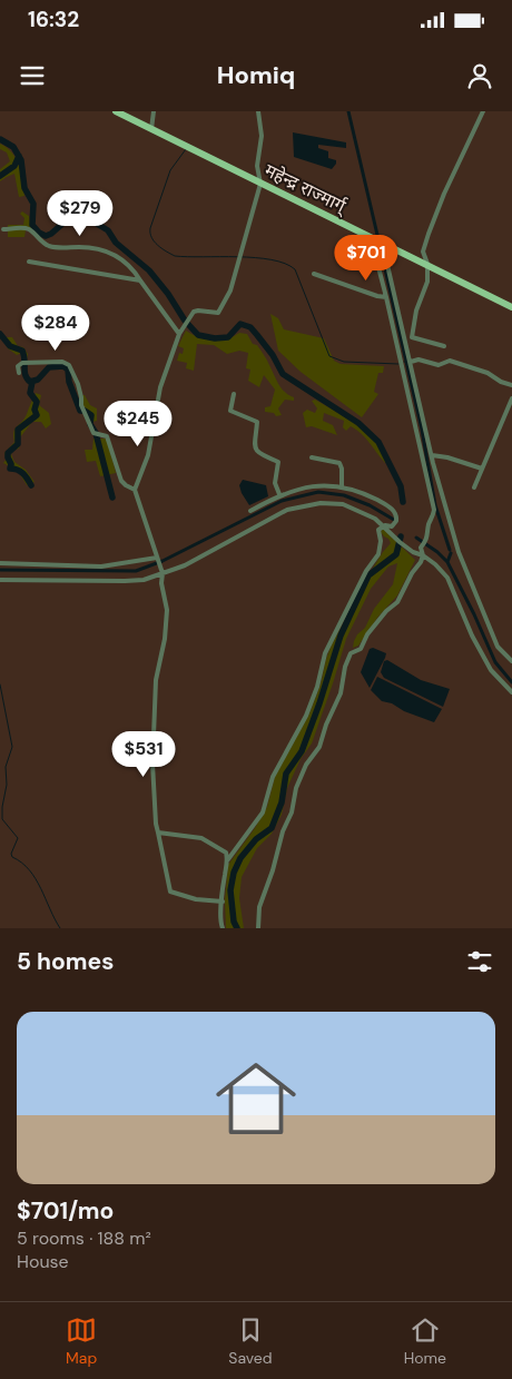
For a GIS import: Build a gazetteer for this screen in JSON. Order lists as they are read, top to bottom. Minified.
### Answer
{"streets":{"highway":["महेन्द्र राज्मार्ग्"]},"page":{"status":"16:32","header":"Homiq","price":["$279","$701","$284","$245","$531"],"heading":"5 homes","list":[{"name":"$701/mo","note":"5 rooms · 188 m² · House"}],"tabs":["Map","Saved","Home"]}}
